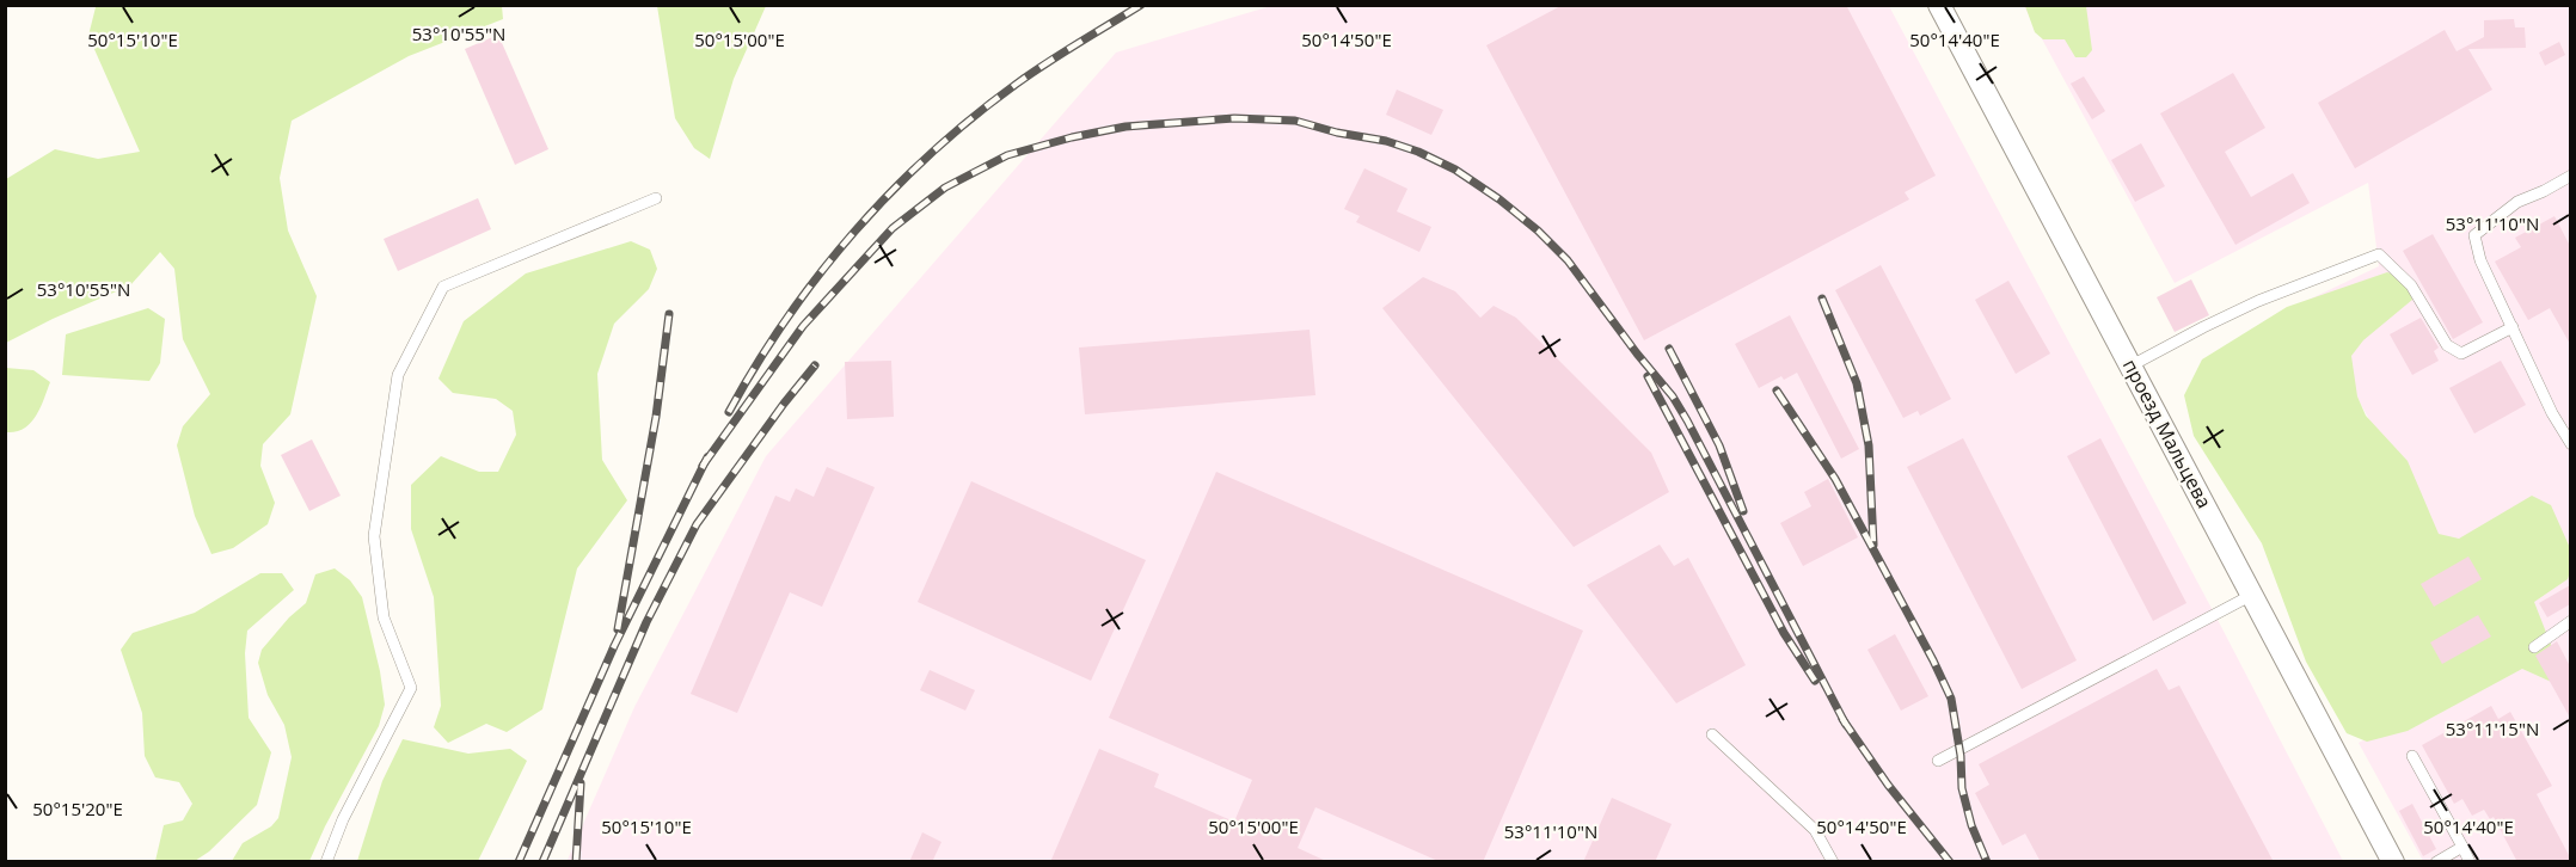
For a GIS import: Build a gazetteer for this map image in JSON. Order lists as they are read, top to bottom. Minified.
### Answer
{"streets":{"street":["проезд Мальцева"]},"coordinates":["53°10'55\"N","50°15'10\"E","50°14'50\"E","50°15'00\"E","50°14'40\"E","53°11'10\"N","53°11'15\"N","50°15'20\"E"]}
